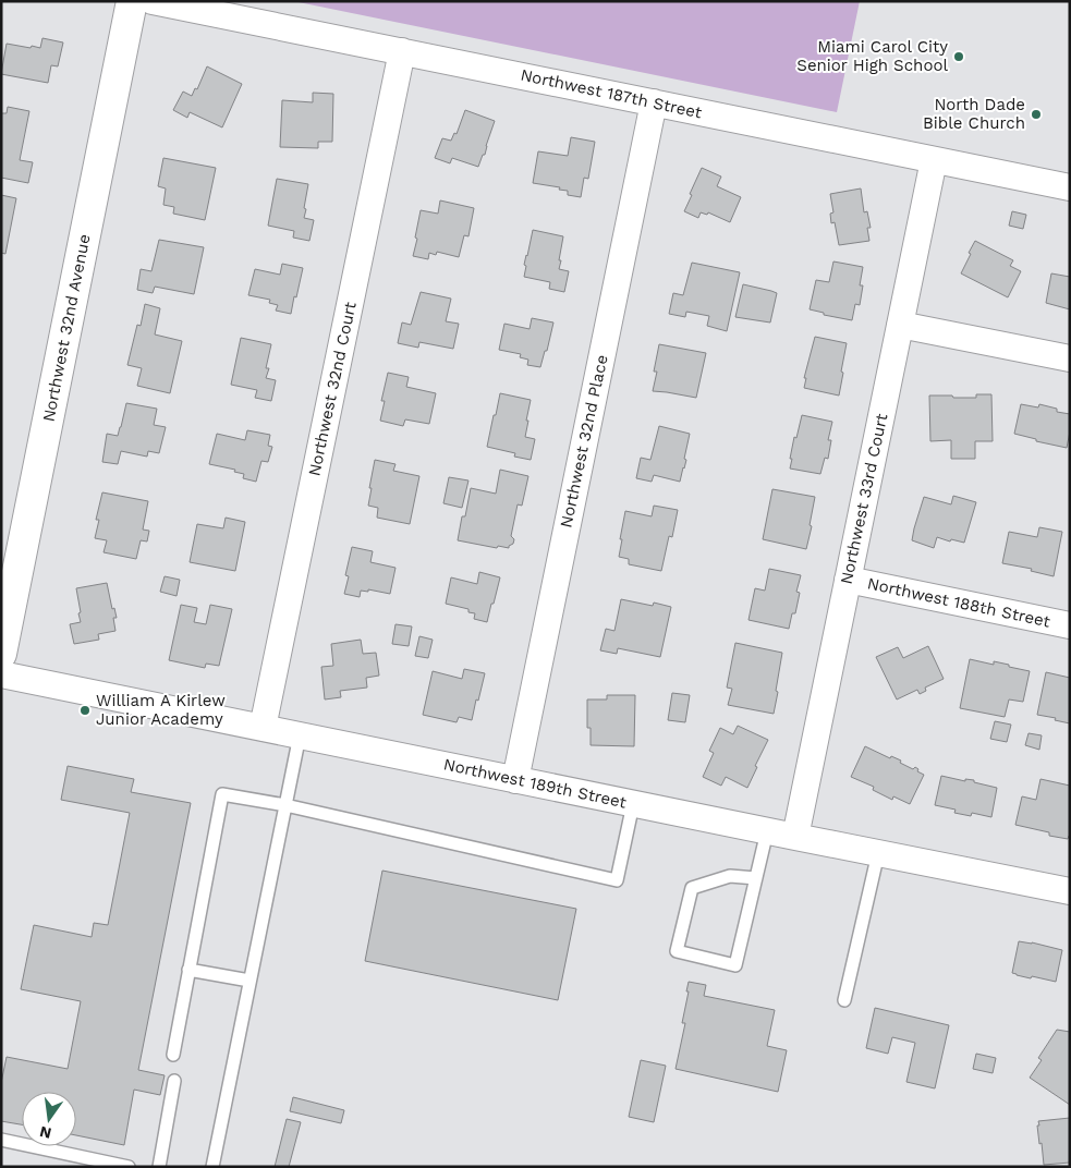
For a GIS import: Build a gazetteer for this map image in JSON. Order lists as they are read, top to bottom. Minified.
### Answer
{"streets":{"street":["Northwest 187th Street","Northwest 32nd Avenue","Northwest 32nd Court","Northwest 32nd Place","Northwest 33rd Court","Northwest 188th Street","Northwest 189th Street"]},"crossings":[["Northwest 187th Street","Northwest 32nd Court"],["Northwest 187th Street","Northwest 32nd Place"],["Northwest 187th Street","Northwest 33rd Court"],["Northwest 32nd Court","Northwest 189th Street"],["Northwest 32nd Place","Northwest 189th Street"],["Northwest 33rd Court","Northwest 188th Street"],["Northwest 33rd Court","Northwest 189th Street"]],"places":["Miami Carol City Senior High School","North Dade Bible Church","William A Kirlew Junior Academy"],"north":"bottom"}
